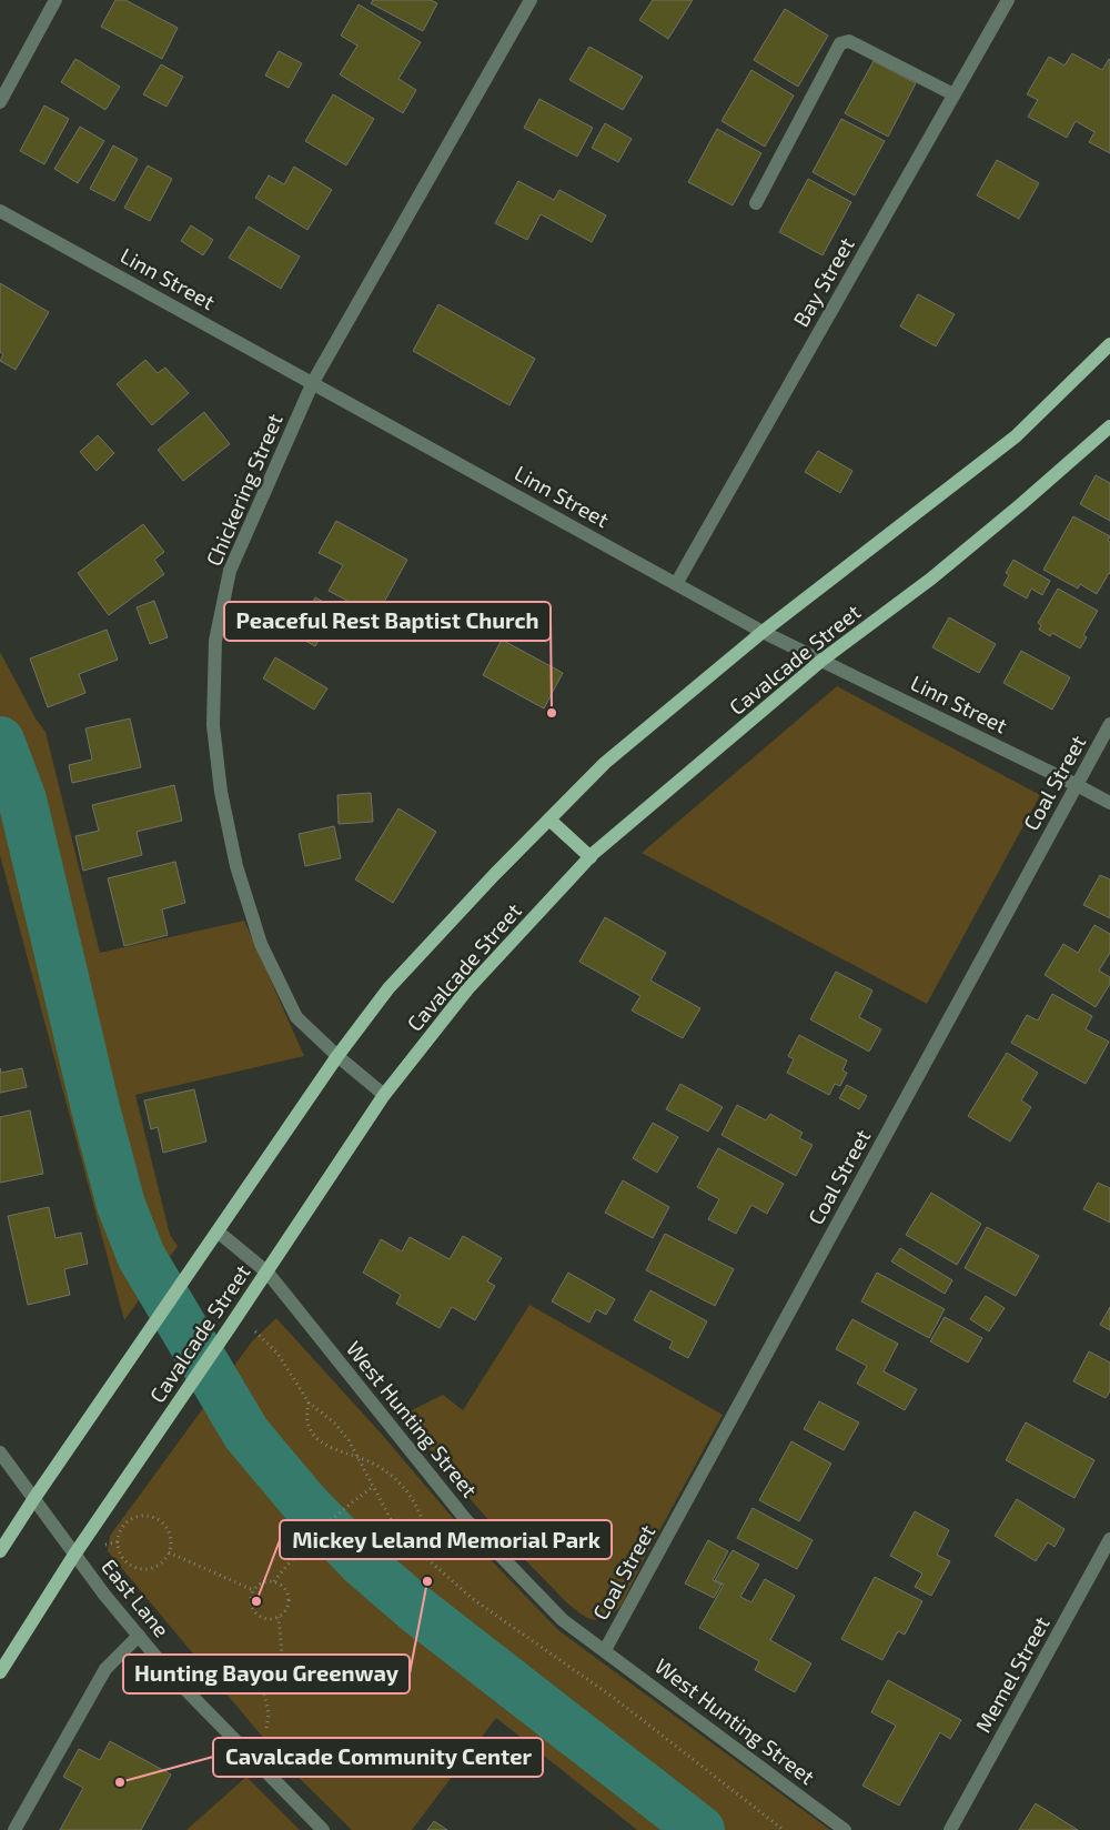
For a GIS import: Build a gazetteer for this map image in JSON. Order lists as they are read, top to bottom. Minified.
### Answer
{"streets":{"main road":["Cavalcade Street"],"street":["Linn Street","Bay Street","Chickering Street","Coal Street","West Hunting Street","East Lane","Memel Street"]},"crossings":[["Linn Street","Bay Street"],["Linn Street","Chickering Street"],["Linn Street","Cavalcade Street"],["Linn Street","Coal Street"],["Chickering Street","Cavalcade Street"],["Cavalcade Street","West Hunting Street"],["Cavalcade Street","East Lane"],["Coal Street","West Hunting Street"]],"places":["Peaceful Rest Baptist Church","Hunting Bayou Greenway","Mickey Leland Memorial Park","Cavalcade Community Center"]}
